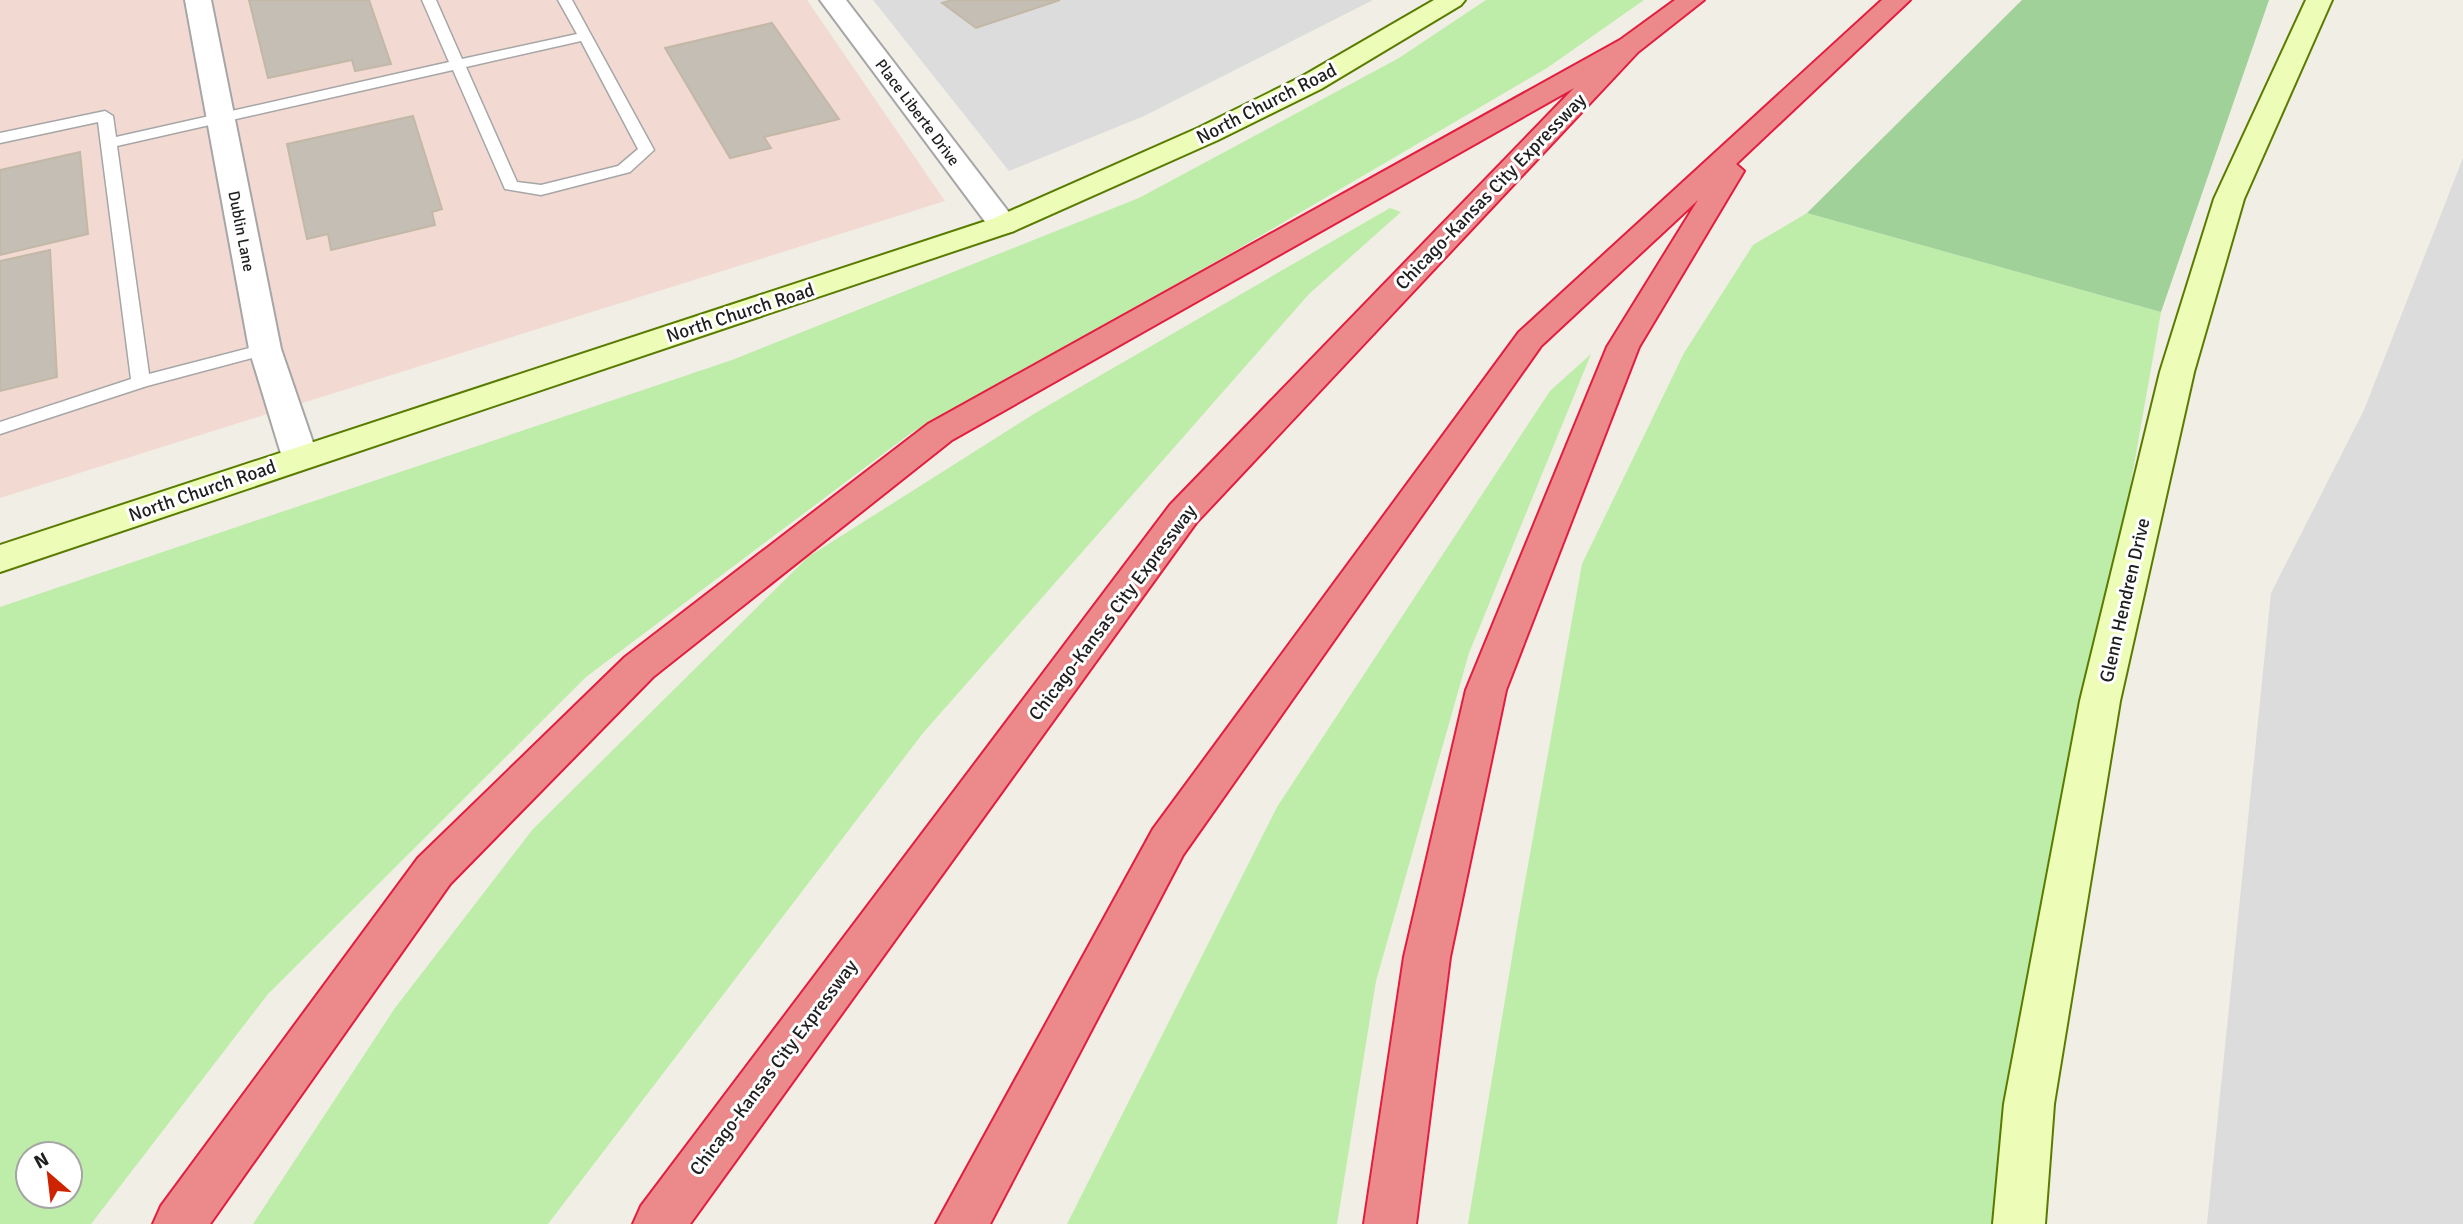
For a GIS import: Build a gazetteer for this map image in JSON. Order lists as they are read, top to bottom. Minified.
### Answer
{"streets":{"highway":["Chicago-Kansas City Expressway"],"street":["North Church Road","Place Liberte Drive","Dublin Lane","Glenn Hendren Drive"]},"crossings":[["North Church Road","Place Liberte Drive"],["North Church Road","Dublin Lane"]],"north":"top left"}
